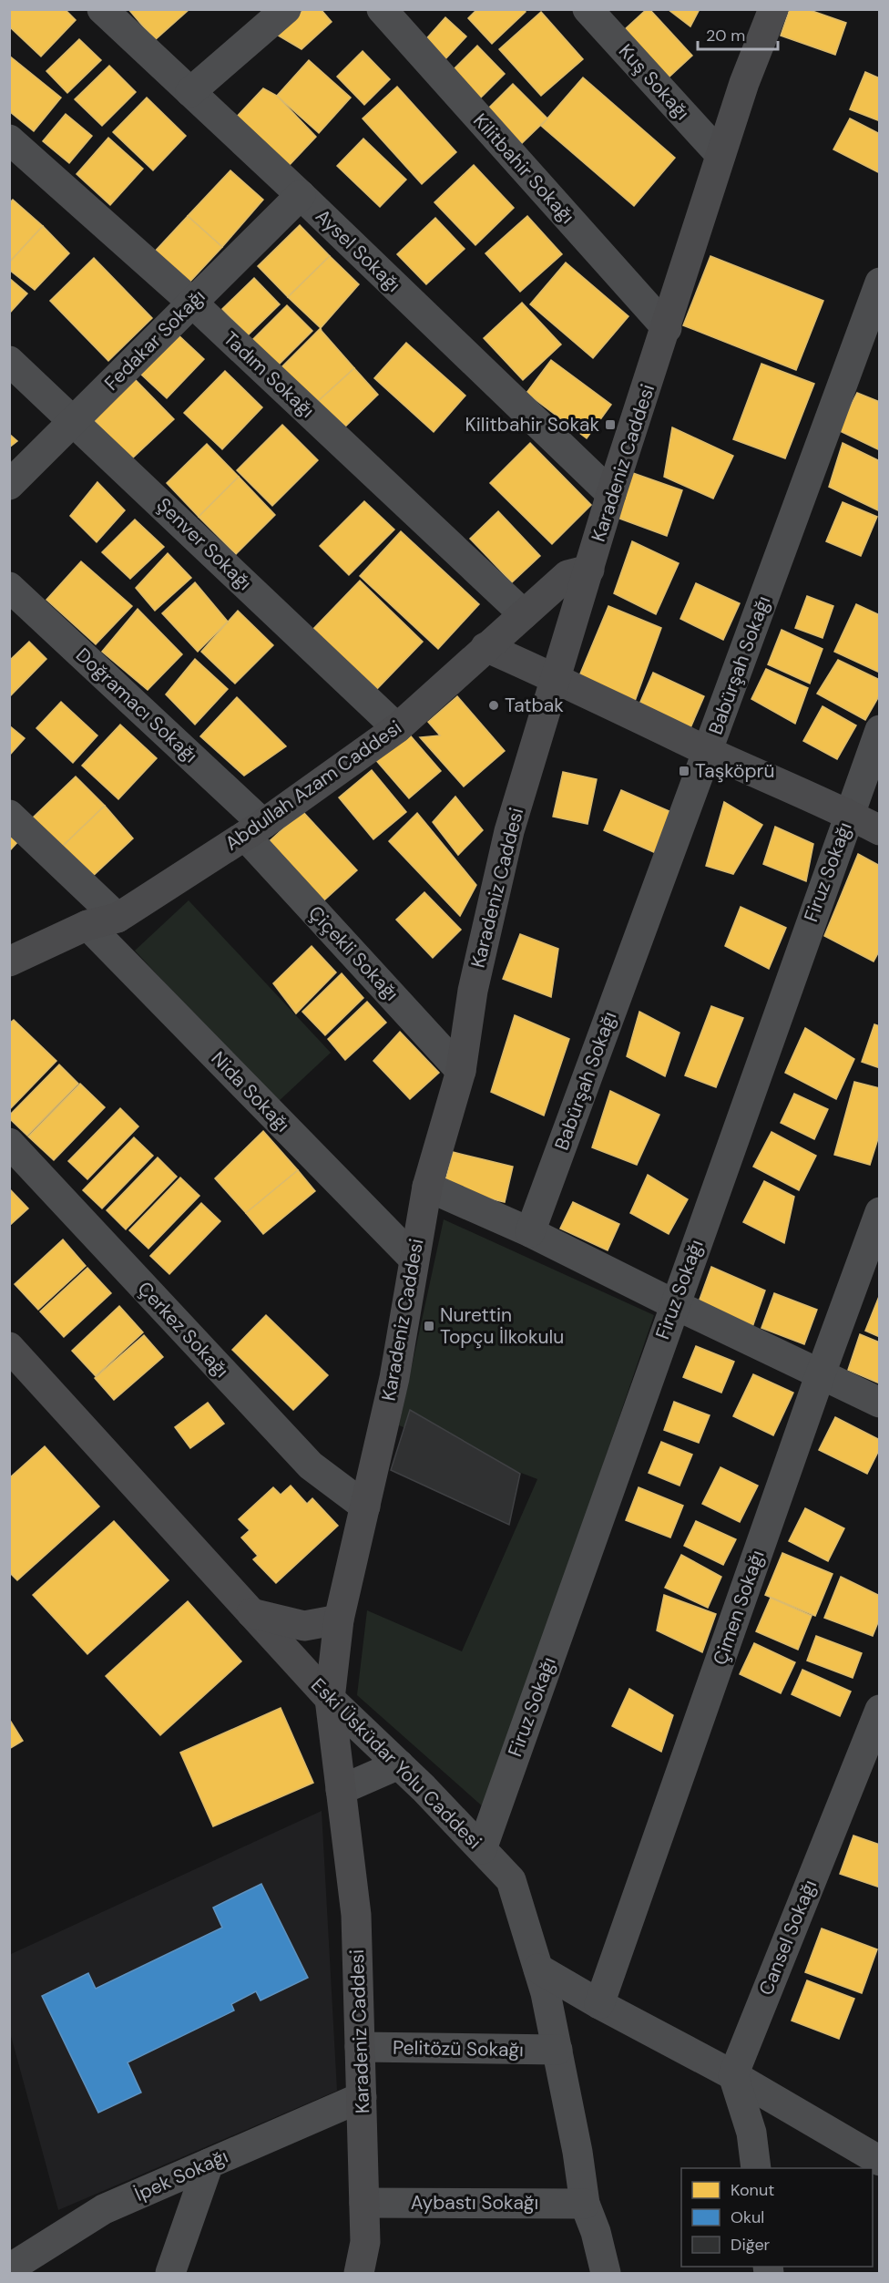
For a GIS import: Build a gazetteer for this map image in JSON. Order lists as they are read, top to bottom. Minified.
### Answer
{"streets":{"street":["Kuş Sokağı","Kilitbahir Sokağı","Aysel Sokağı","Fedakar Sokağı","Tadım Sokağı","Karadeniz Caddesi","Şenver Sokağı","Babürşah Sokağı","Doğramacı Sokağı","Abdullah Azam Caddesi","Firuz Sokağı","Çiçekli Sokağı","Nida Sokağı","Çerkez Sokağı","Çimen Sokağı","Eski Üsküdar Yolu Caddesi","Cansel Sokağı","Pelitözü Sokağı","İpek Sokağı","Aybastı Sokağı"]},"crossings":[["Kuş Sokağı","Karadeniz Caddesi"],["Kilitbahir Sokağı","Karadeniz Caddesi"],["Aysel Sokağı","Fedakar Sokağı"],["Aysel Sokağı","Karadeniz Caddesi"],["Fedakar Sokağı","Tadım Sokağı"],["Fedakar Sokağı","Şenver Sokağı"],["Tadım Sokağı","Abdullah Azam Caddesi"],["Karadeniz Caddesi","Abdullah Azam Caddesi"],["Karadeniz Caddesi","Çiçekli Sokağı"],["Karadeniz Caddesi","Nida Sokağı"],["Karadeniz Caddesi","Çerkez Sokağı"],["Karadeniz Caddesi","Eski Üsküdar Yolu Caddesi"],["Karadeniz Caddesi","Pelitözü Sokağı"],["Karadeniz Caddesi","İpek Sokağı"],["Karadeniz Caddesi","Aybastı Sokağı"],["Şenver Sokağı","Abdullah Azam Caddesi"],["Doğramacı Sokağı","Abdullah Azam Caddesi"],["Doğramacı Sokağı","Çiçekli Sokağı"],["Abdullah Azam Caddesi","Çiçekli Sokağı"],["Abdullah Azam Caddesi","Nida Sokağı"],["Firuz Sokağı","Eski Üsküdar Yolu Caddesi"],["Eski Üsküdar Yolu Caddesi","Pelitözü Sokağı"],["Eski Üsküdar Yolu Caddesi","Aybastı Sokağı"]],"places":{"transit":["Kilitbahir Sokak","Taşköprü","Nurettin Topçu İlkokulu"],"other":["Tatbak"]},"legend":["Konut","Okul","Diğer"],"scale_bar":"20 m"}
